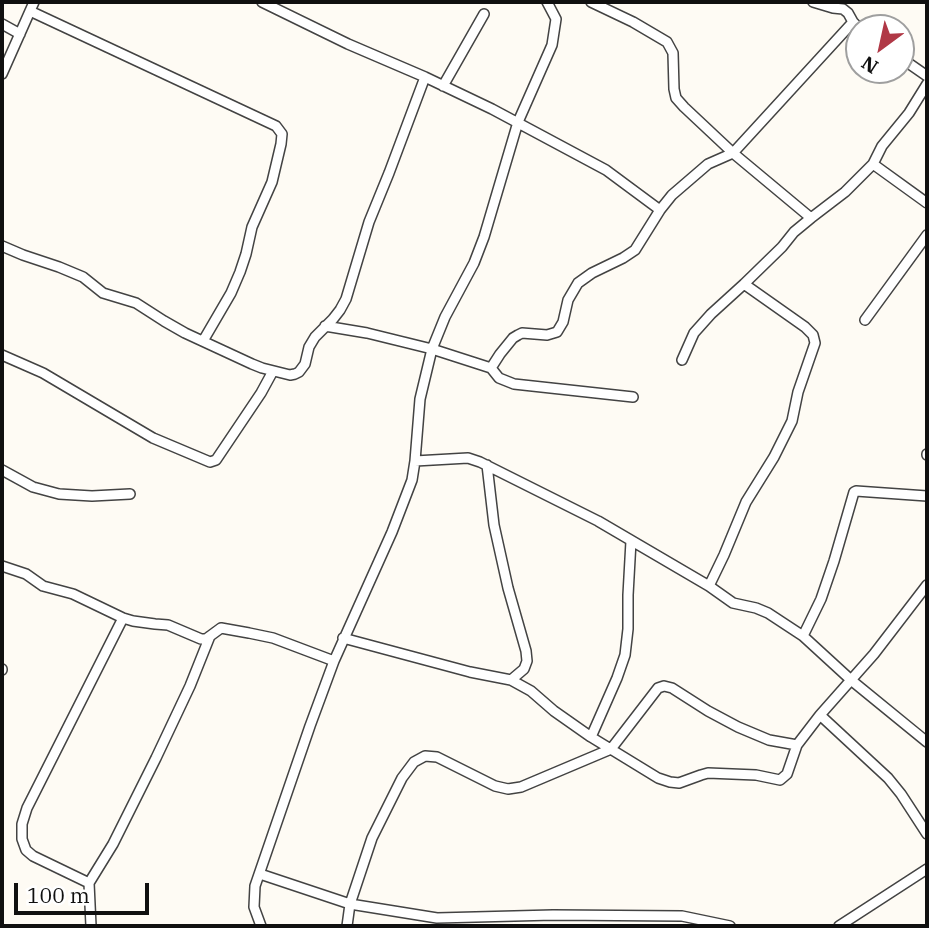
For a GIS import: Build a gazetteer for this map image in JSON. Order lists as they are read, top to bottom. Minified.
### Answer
{"scale_bar":"100 m","north":"bottom left"}
